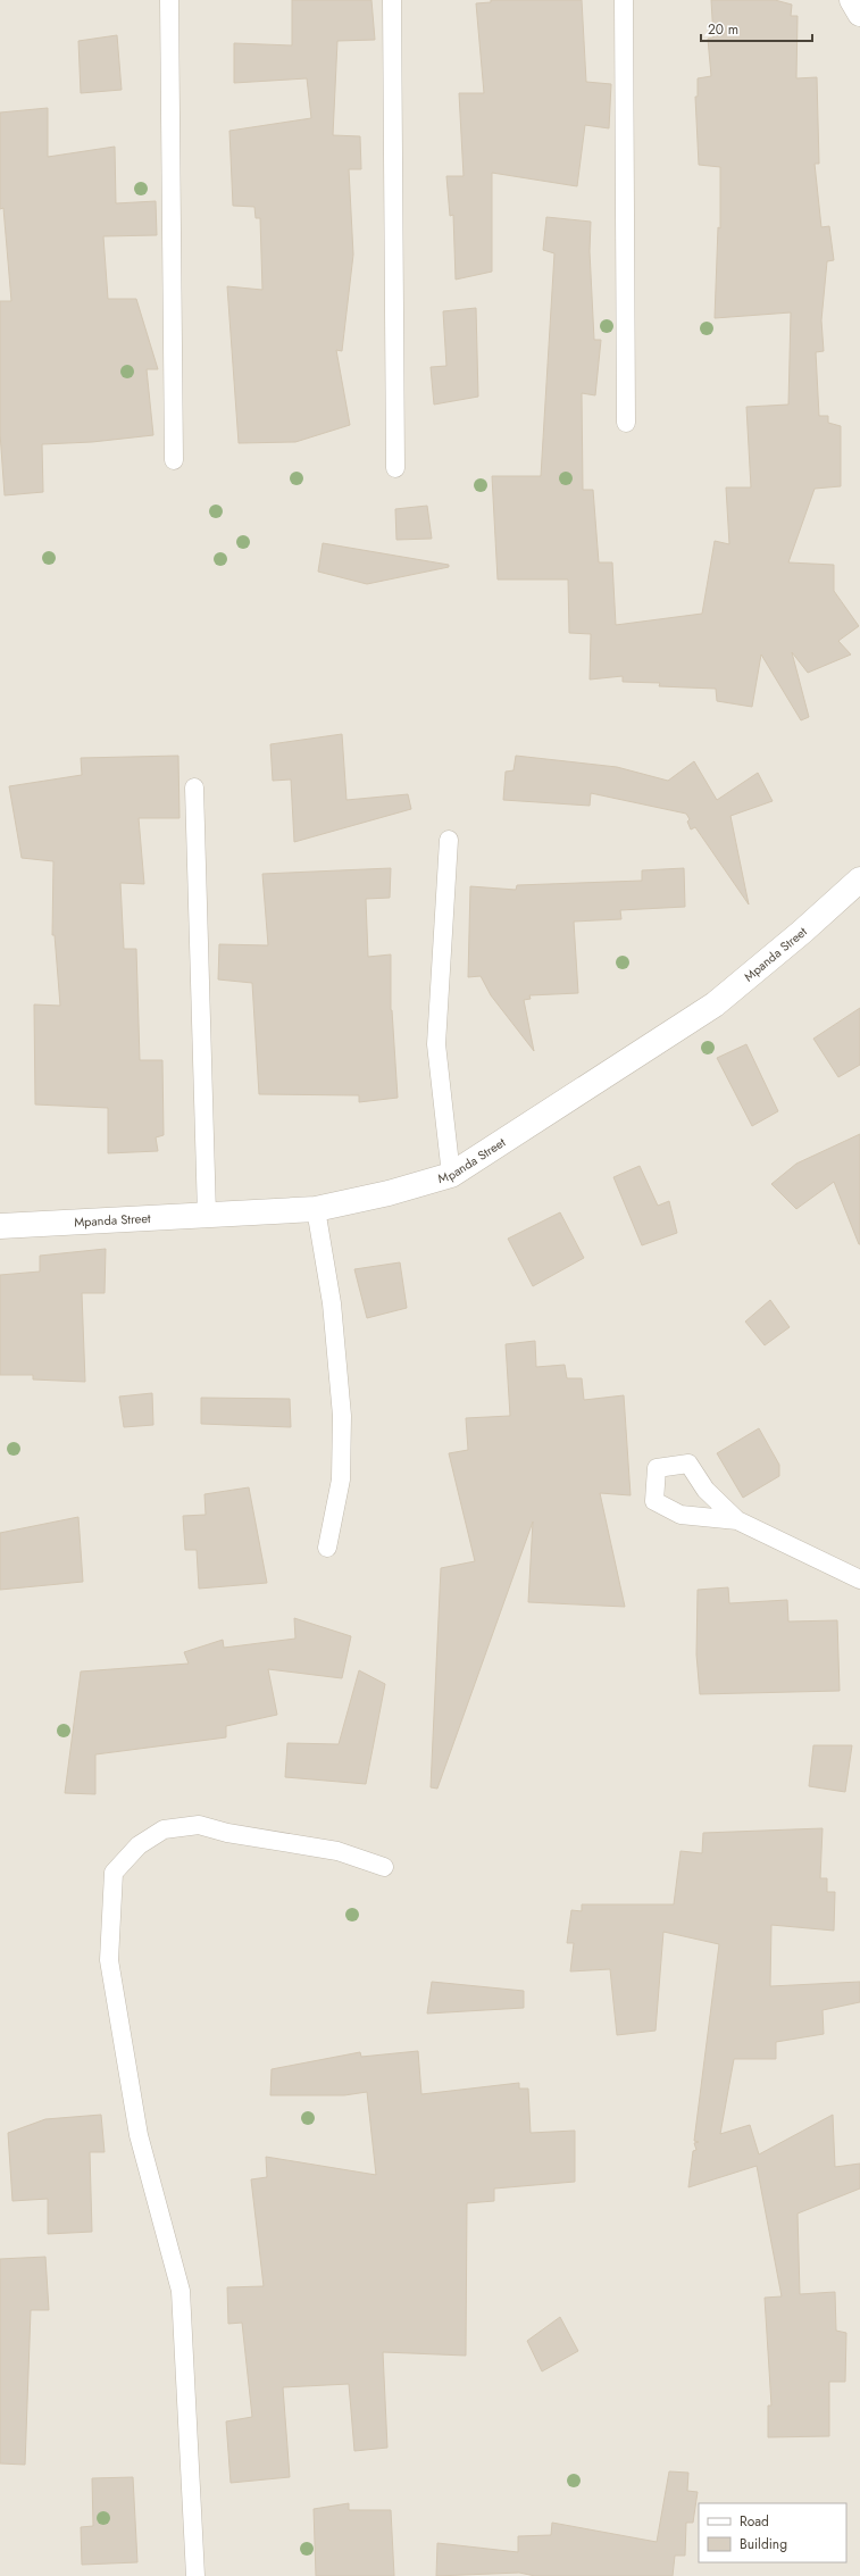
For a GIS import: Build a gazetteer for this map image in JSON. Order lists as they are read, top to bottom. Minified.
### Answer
{"streets":{"street":["Mpanda Street"]},"legend":["Road","Building"],"scale_bar":"20 m"}
